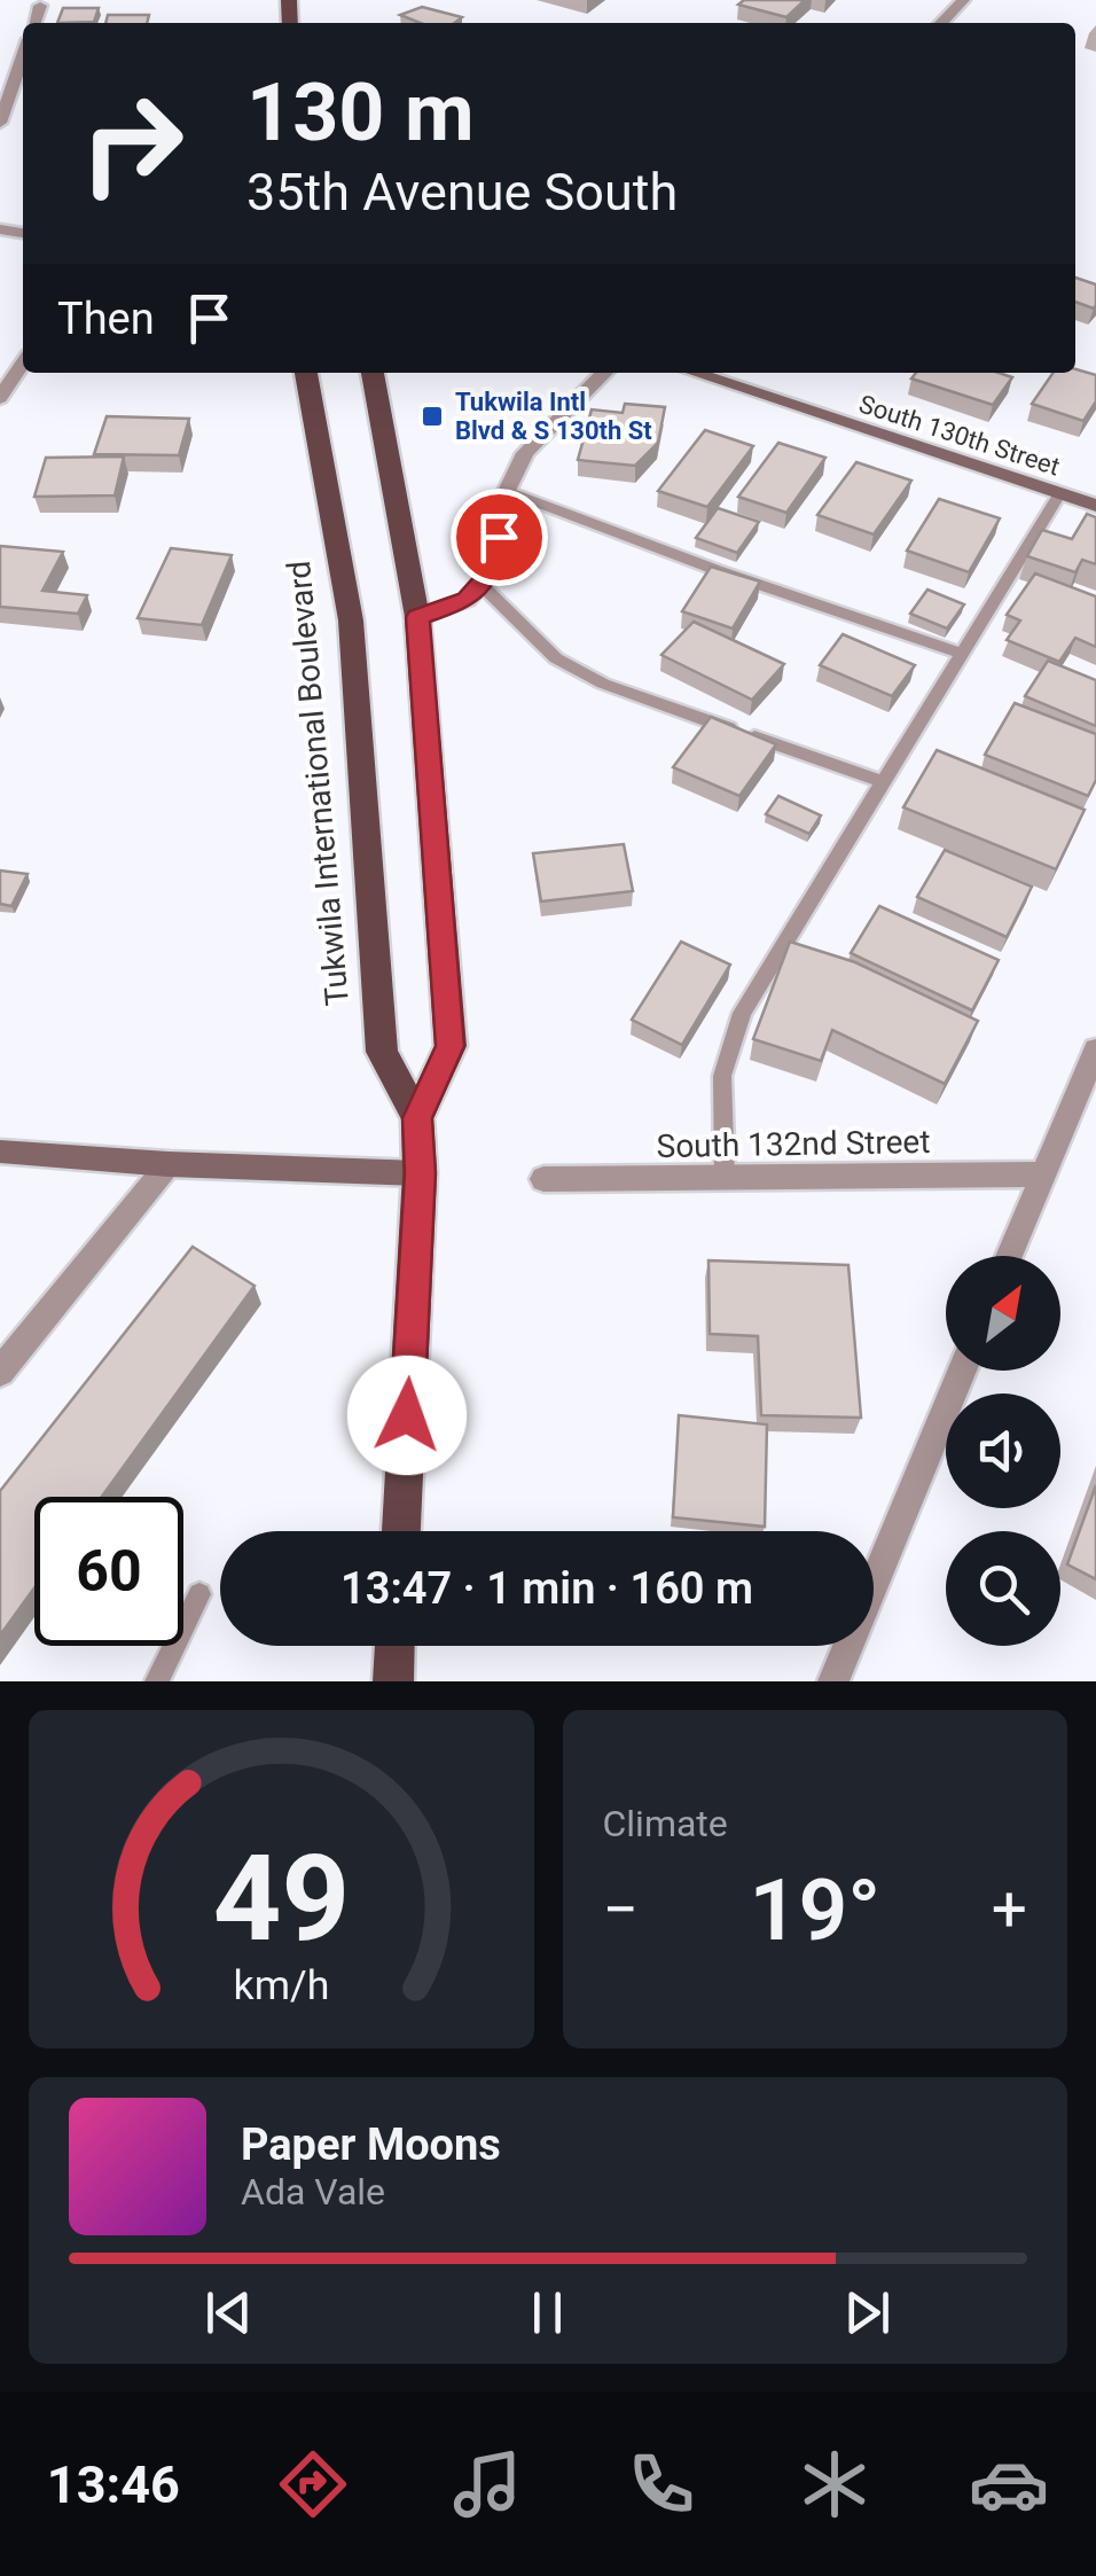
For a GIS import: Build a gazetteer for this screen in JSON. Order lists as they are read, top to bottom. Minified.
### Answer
{"streets":{"main road":["Tukwila International Boulevard"],"street":["South 130th Street","South 132nd Street"]},"places":{"transit":["Tukwila Intl Blvd & S 130th St"]},"north":"top right","page":{"turn":["130 m","35th Avenue South"],"then":"Then","limit":"60","trip":"13:47 · 1 min · 160 m","tile":"Climate","heat":["−","19°","+"],"song":["Paper Moons","Ada Vale"],"tabs":"13:46","gauge":["49","km/h"]}}
